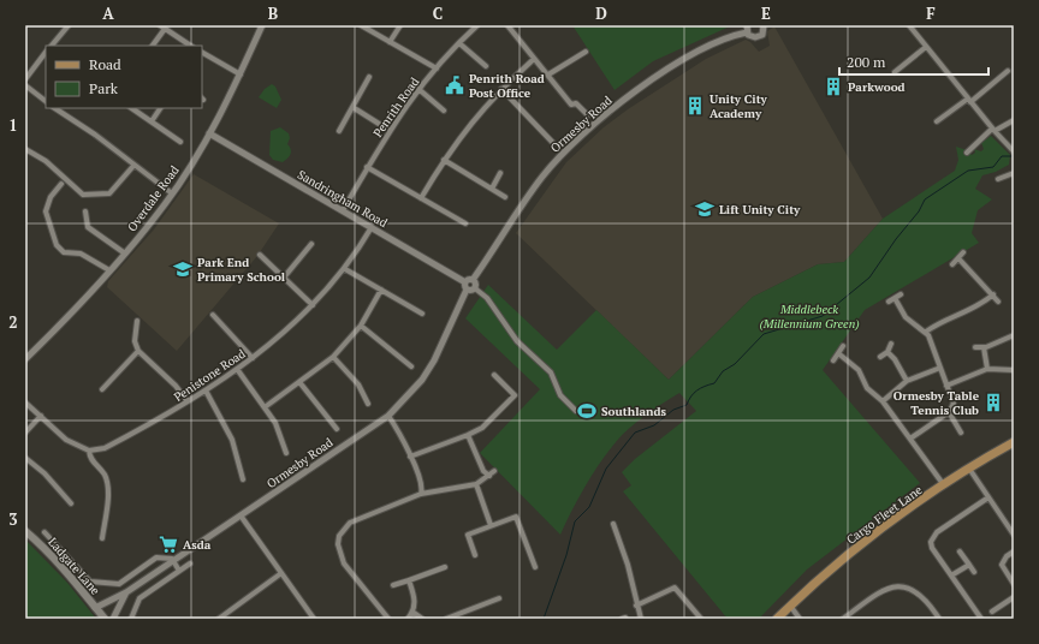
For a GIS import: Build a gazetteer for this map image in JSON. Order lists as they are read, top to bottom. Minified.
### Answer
{"streets":{"main road":["Cargo Fleet Lane","Ladgate Lane"],"street":["Penrith Road","Ormesby Road","Overdale Road","Sandringham Road","Penistone Road"]},"crossings":[["Penrith Road","Sandringham Road"],["Ormesby Road","Ladgate Lane"],["Overdale Road","Sandringham Road"],["Sandringham Road","Penistone Road"]],"parks":["Middlebeck (Millennium Green)"],"places":{"public building":["Penrith Road Post Office"],"building":["Parkwood","Unity City Academy","Ormesby Table Tennis Club"],"school or university":["Lift Unity City","Park End Primary School"],"sports":["Southlands"],"supermarket":["Asda"]},"legend":["Road","Park"],"scale_bar":"200 m","grid":{"columns":["A","B","C","D","E","F"],"rows":["1","2","3"]}}
